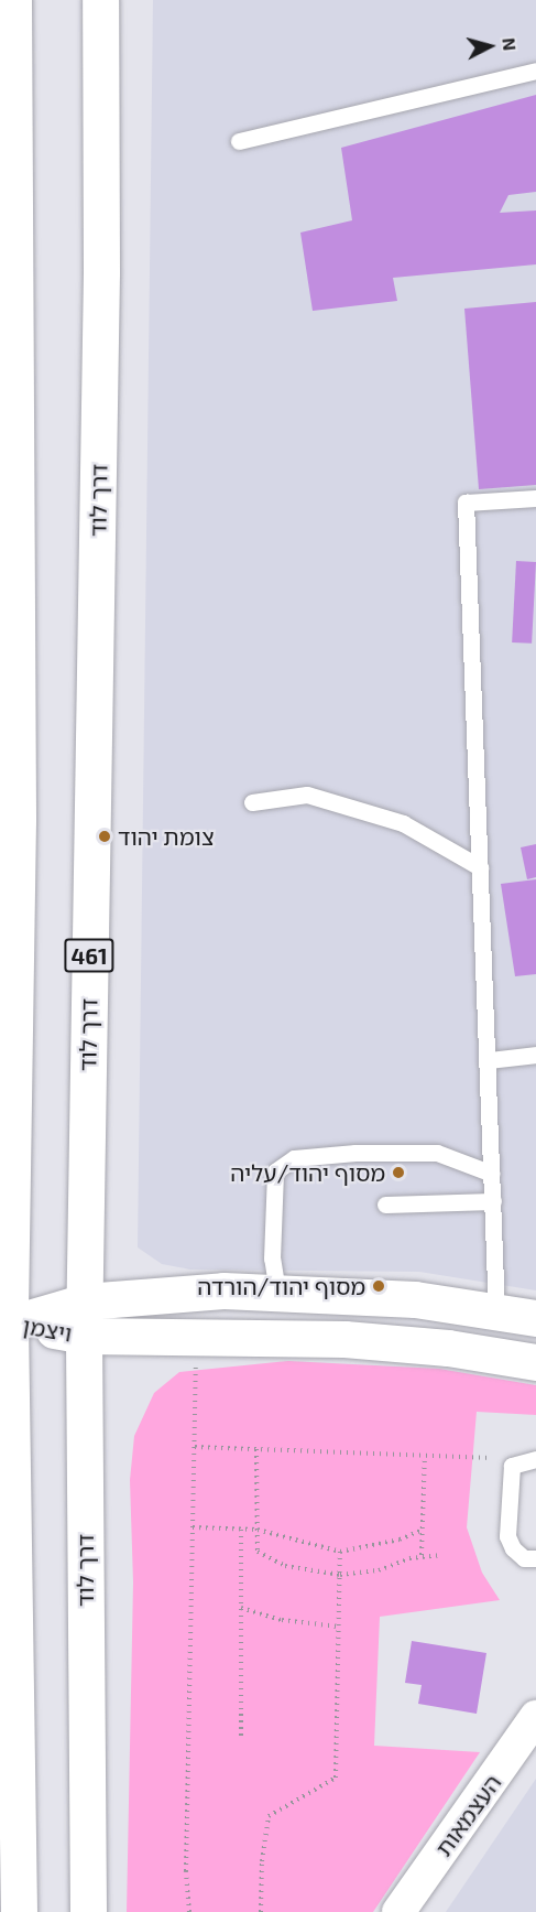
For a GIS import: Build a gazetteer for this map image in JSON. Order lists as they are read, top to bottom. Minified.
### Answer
{"streets":{"main road":["דרך לוד","461","ויצמן"],"street":["העצמאות"]},"crossings":[["דרך לוד","ויצמן"]],"places":["צומת יהוד","מסוף יהוד/עליה","מסוף יהוד/הורדה"],"north":"right"}
